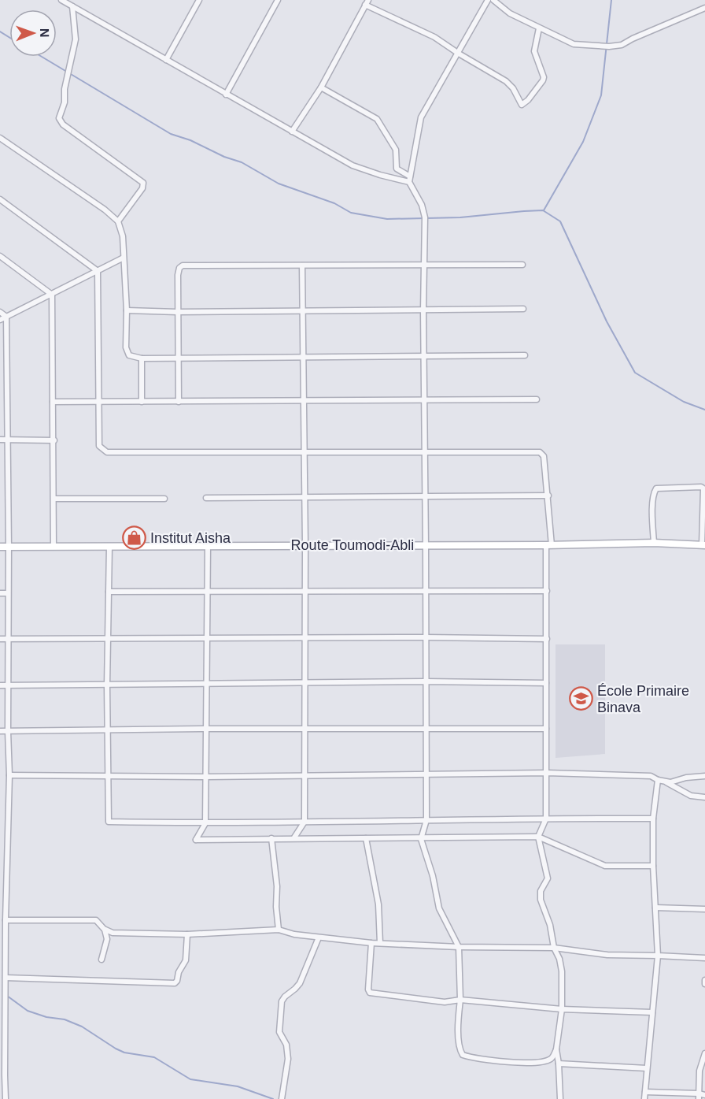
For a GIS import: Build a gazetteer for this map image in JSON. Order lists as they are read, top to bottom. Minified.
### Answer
{"streets":{"street":["Route Toumodi-Abli"]},"places":{"shop":["Institut Aisha"],"school or university":["École Primaire Binava"]},"north":"right"}
